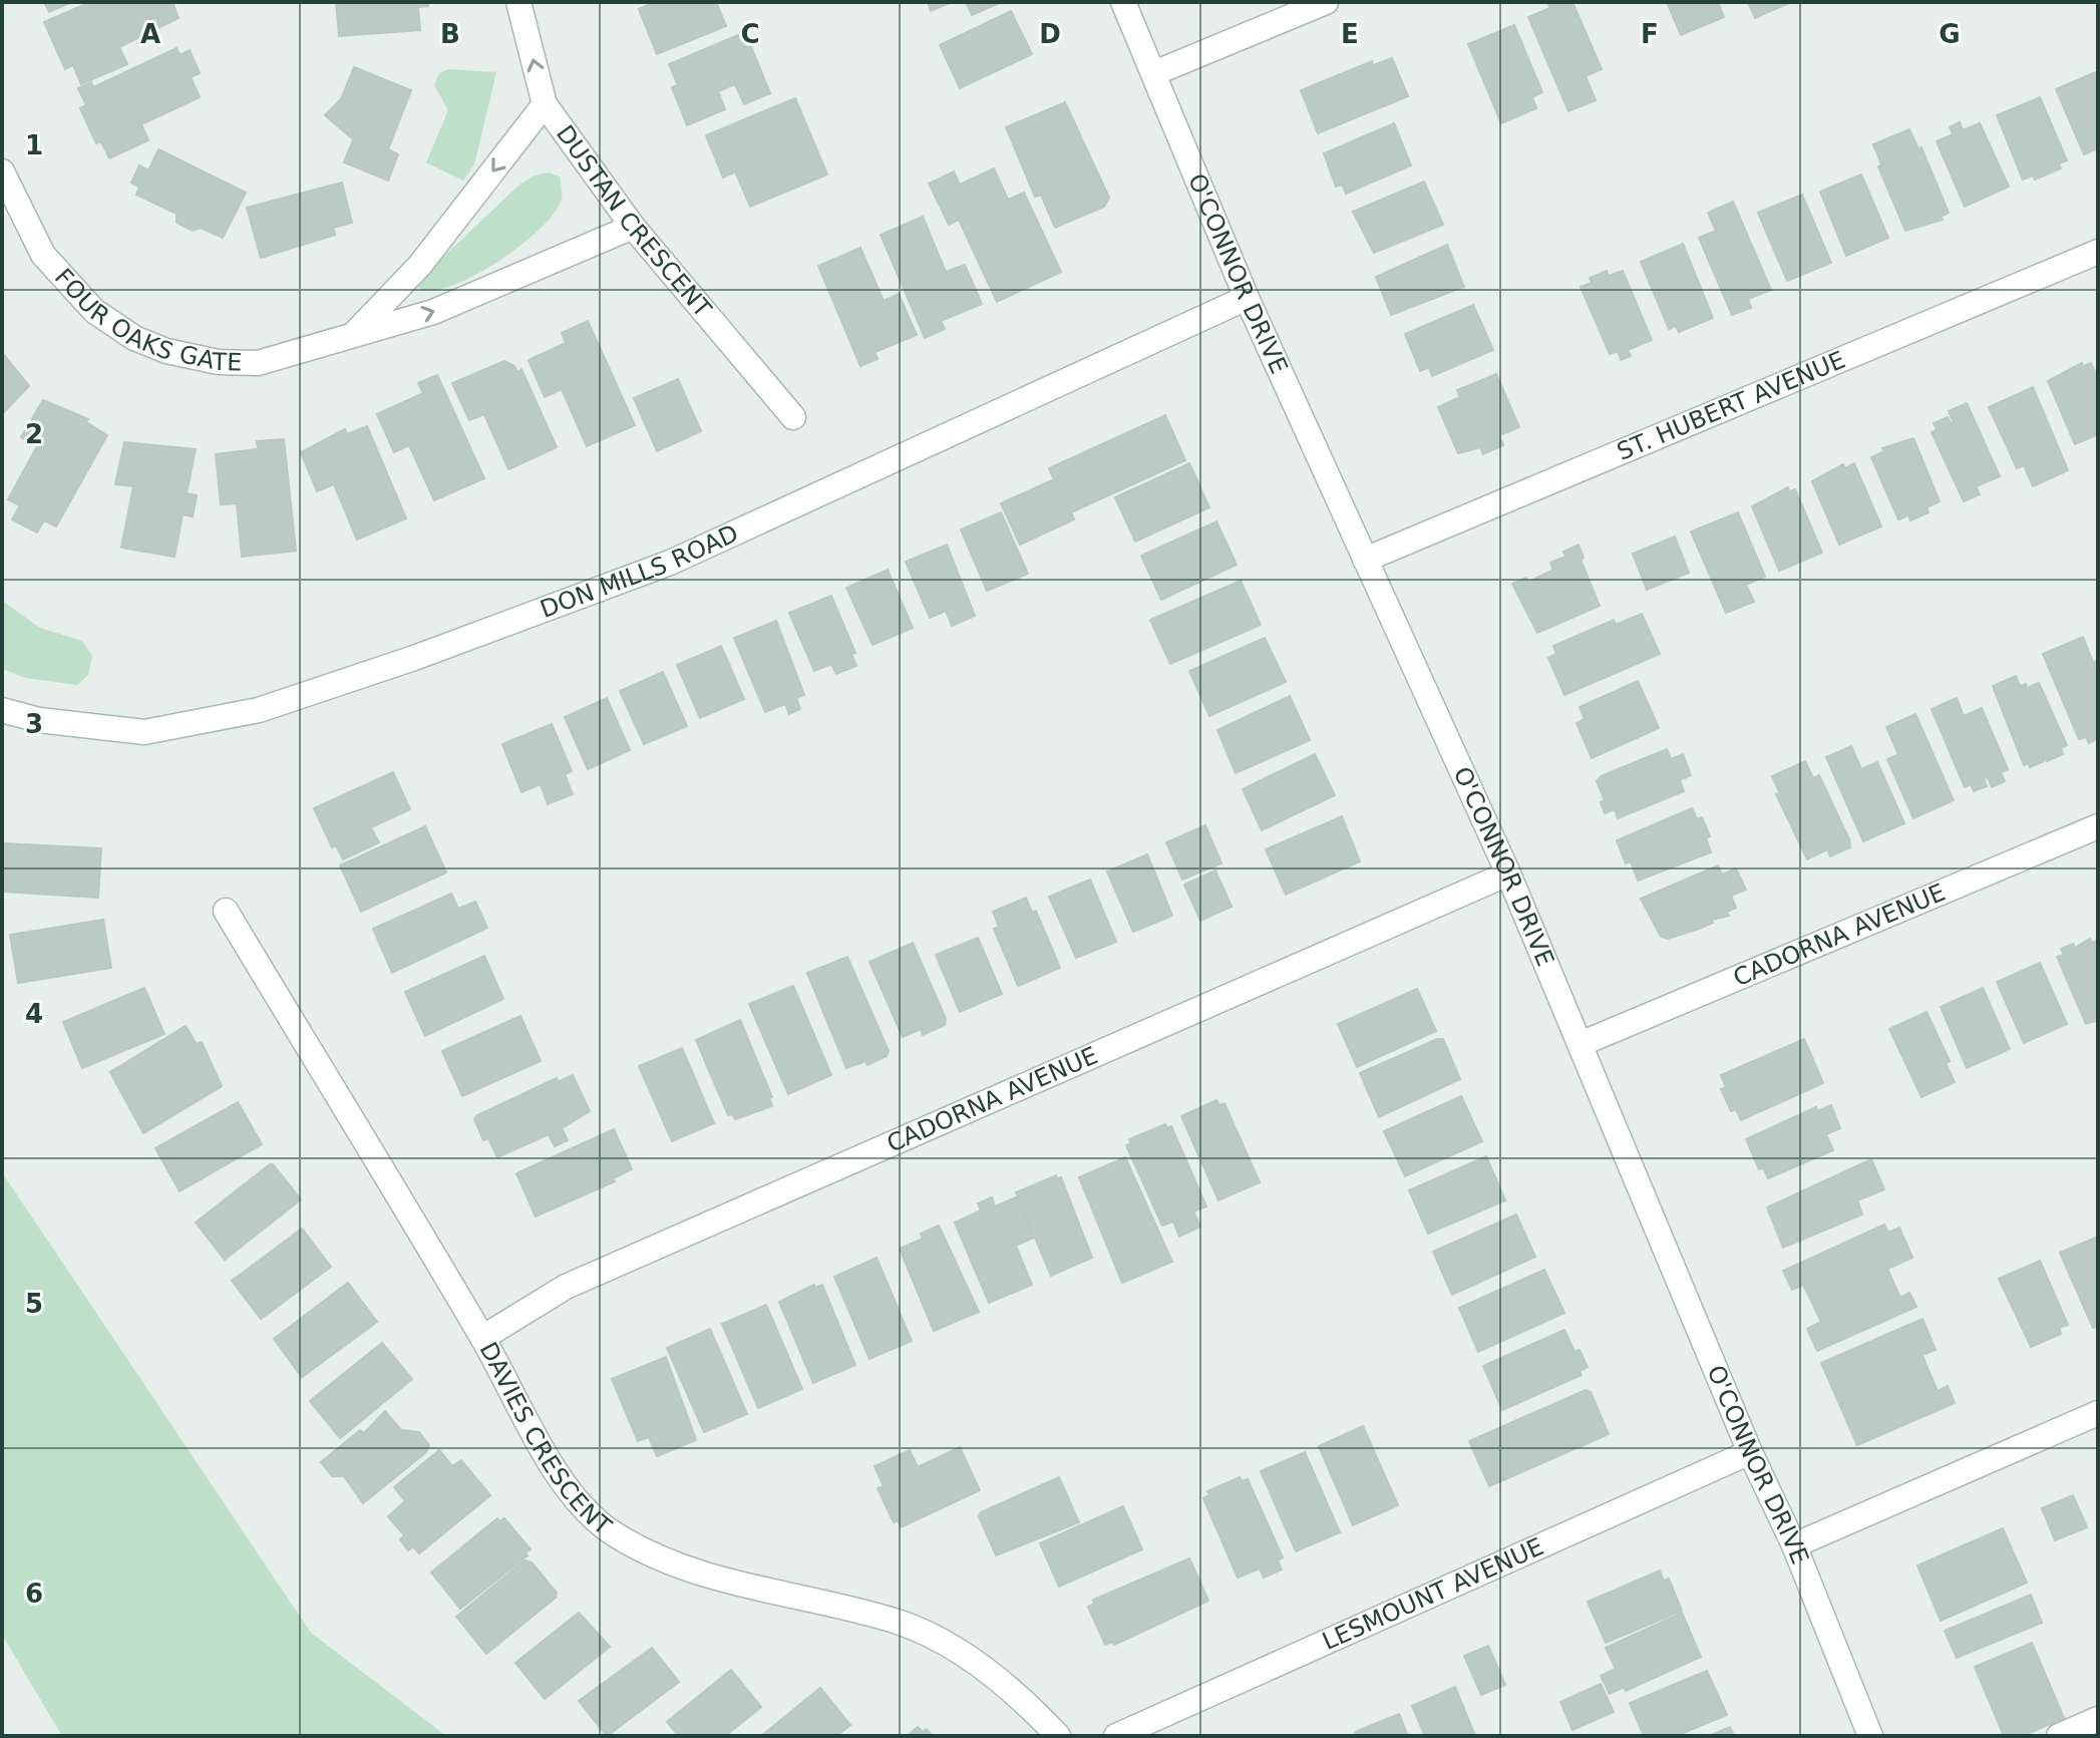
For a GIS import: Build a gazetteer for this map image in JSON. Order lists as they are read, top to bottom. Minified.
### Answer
{"streets":{"street":["DUSTAN CRESCENT","O'CONNOR DRIVE","FOUR OAKS GATE","ST. HUBERT AVENUE","DON MILLS ROAD","CADORNA AVENUE","DAVIES CRESCENT","LESMOUNT AVENUE"]},"crossings":[["DUSTAN CRESCENT","FOUR OAKS GATE"],["O'CONNOR DRIVE","ST. HUBERT AVENUE"],["O'CONNOR DRIVE","DON MILLS ROAD"],["O'CONNOR DRIVE","CADORNA AVENUE"],["O'CONNOR DRIVE","LESMOUNT AVENUE"],["CADORNA AVENUE","DAVIES CRESCENT"]],"grid":{"columns":["A","B","C","D","E","F","G"],"rows":["1","2","3","4","5","6"]}}
